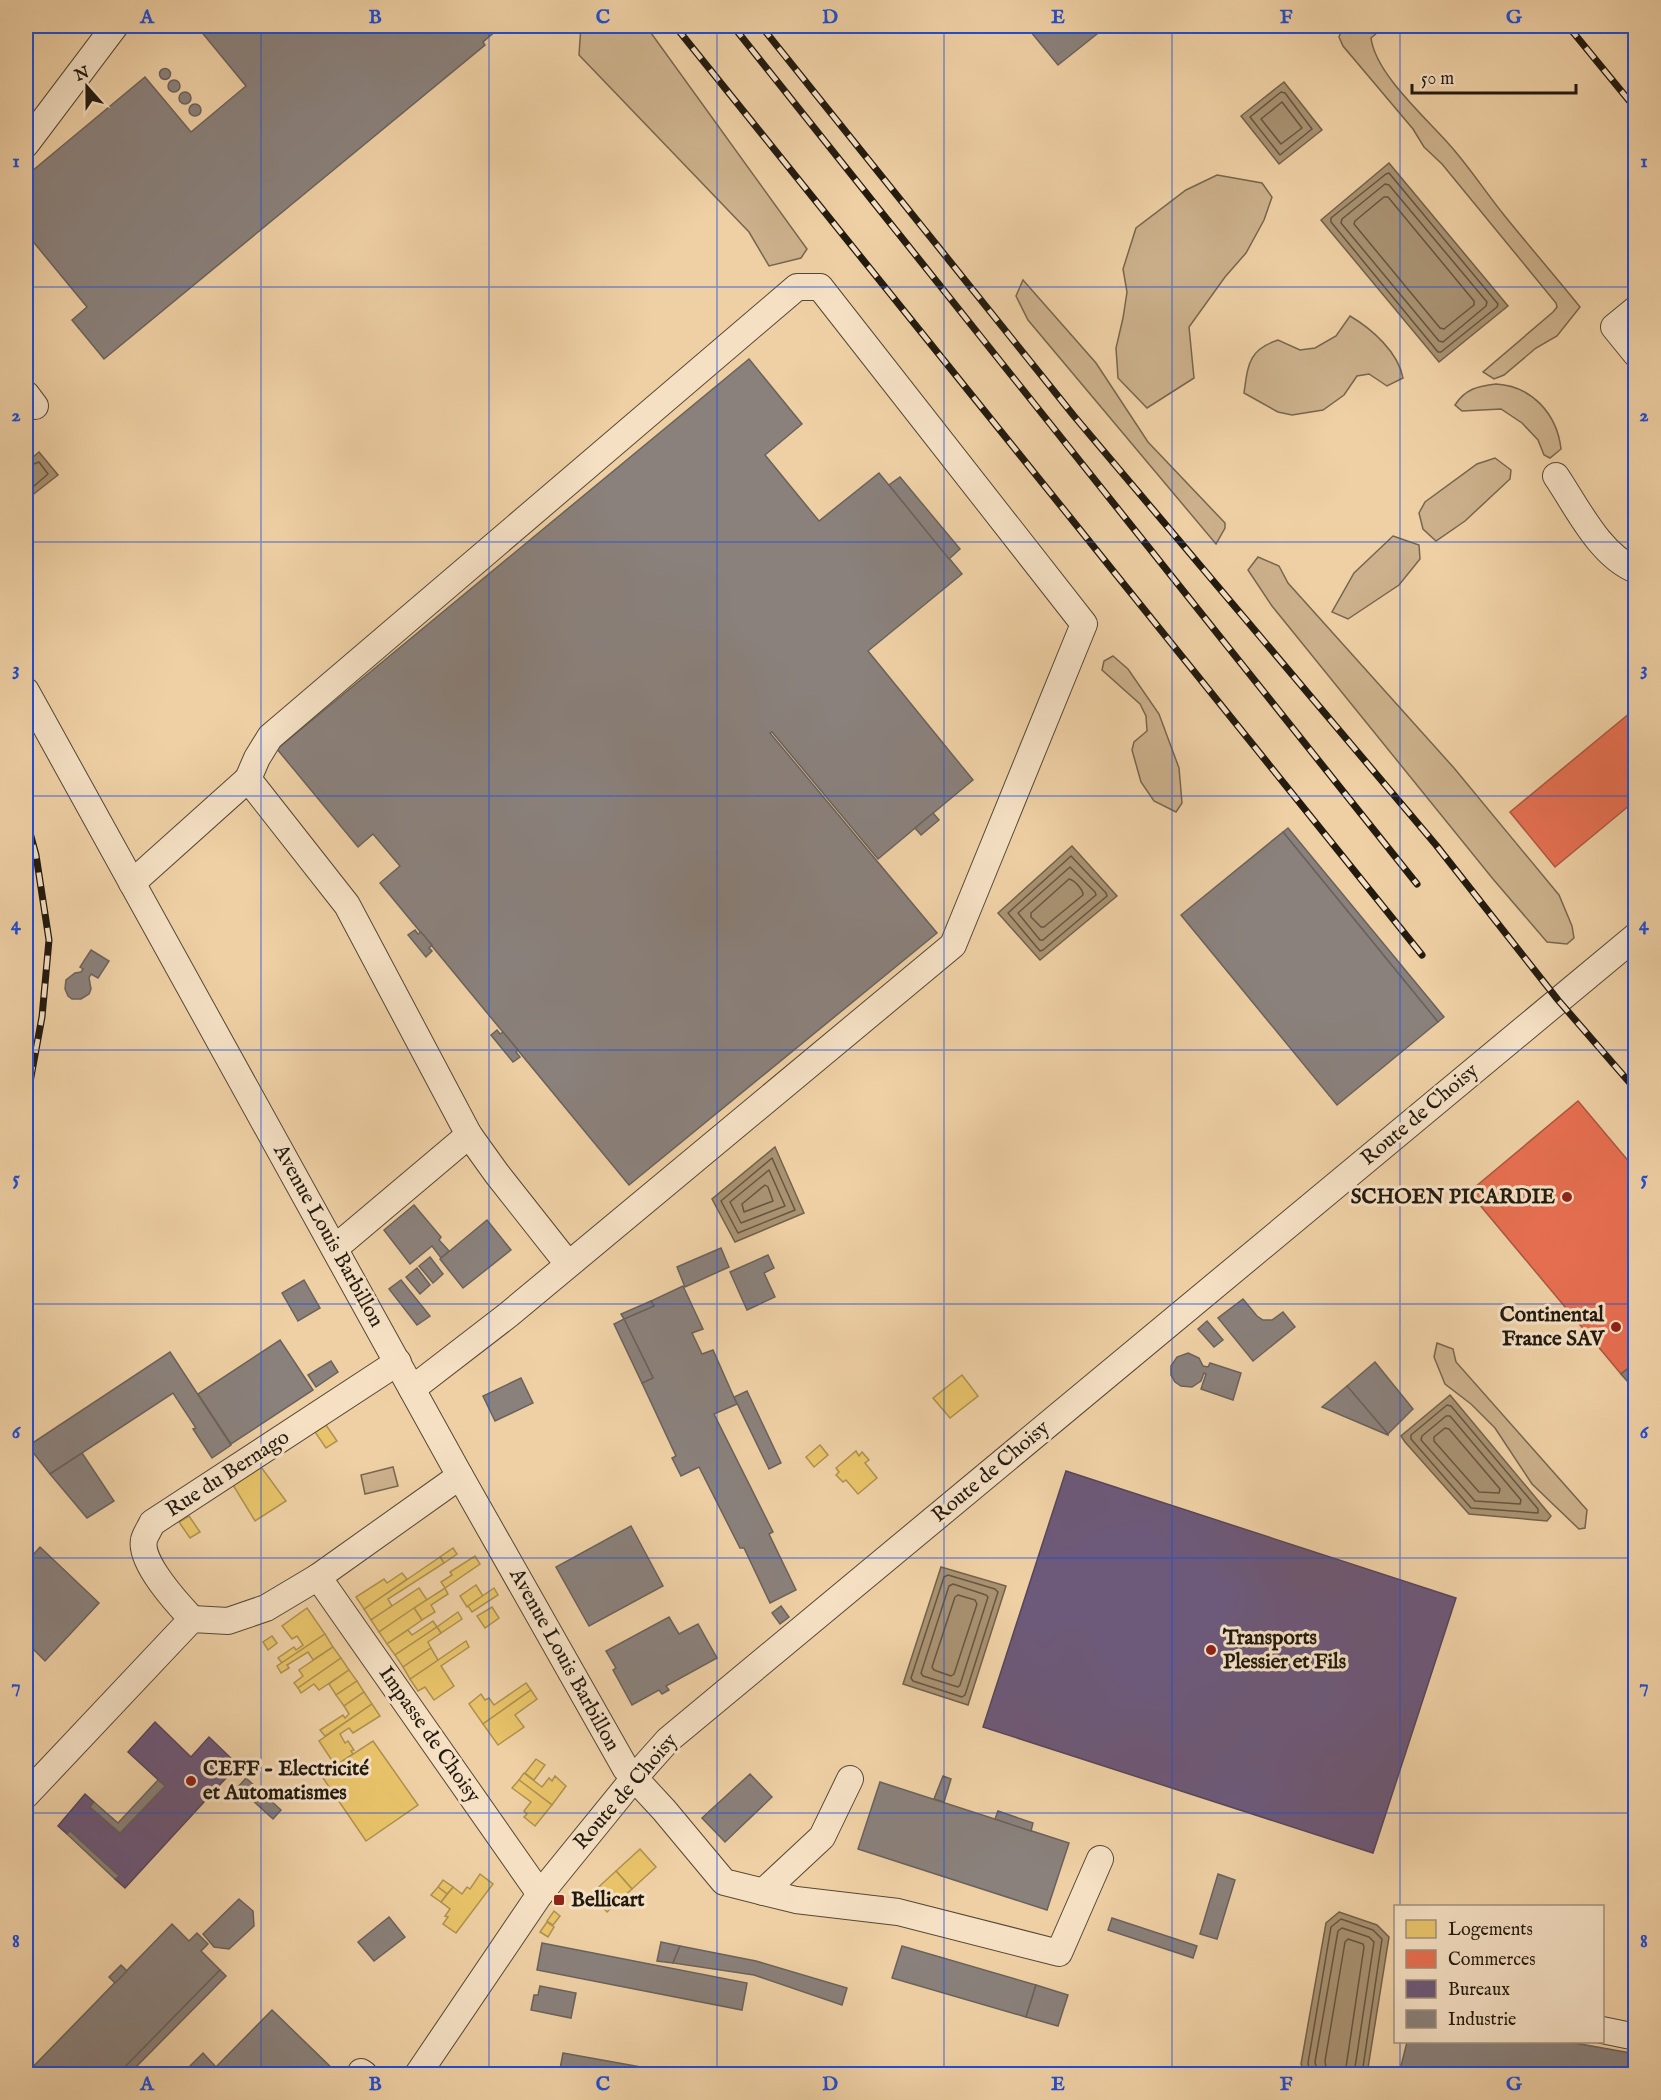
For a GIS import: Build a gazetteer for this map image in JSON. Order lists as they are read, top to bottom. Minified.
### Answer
{"streets":{"street":["Route de Choisy","Avenue Louis Barbillon","Rue du Bernago","Impasse de Choisy"]},"crossings":[["Route de Choisy","Avenue Louis Barbillon"],["Route de Choisy","Impasse de Choisy"],["Avenue Louis Barbillon","Rue du Bernago"]],"places":{"other":["SCHOEN PICARDIE","Continental France SAV","Transports Plessier et Fils","CEFF - Electricité et Automatismes"],"transit":["Bellicart"]},"legend":["Logements","Commerces","Bureaux","Industrie"],"scale_bar":"50 m","north":"top","grid":{"columns":["A","B","C","D","E","F","G"],"rows":["1","2","3","4","5","6","7","8"]}}
